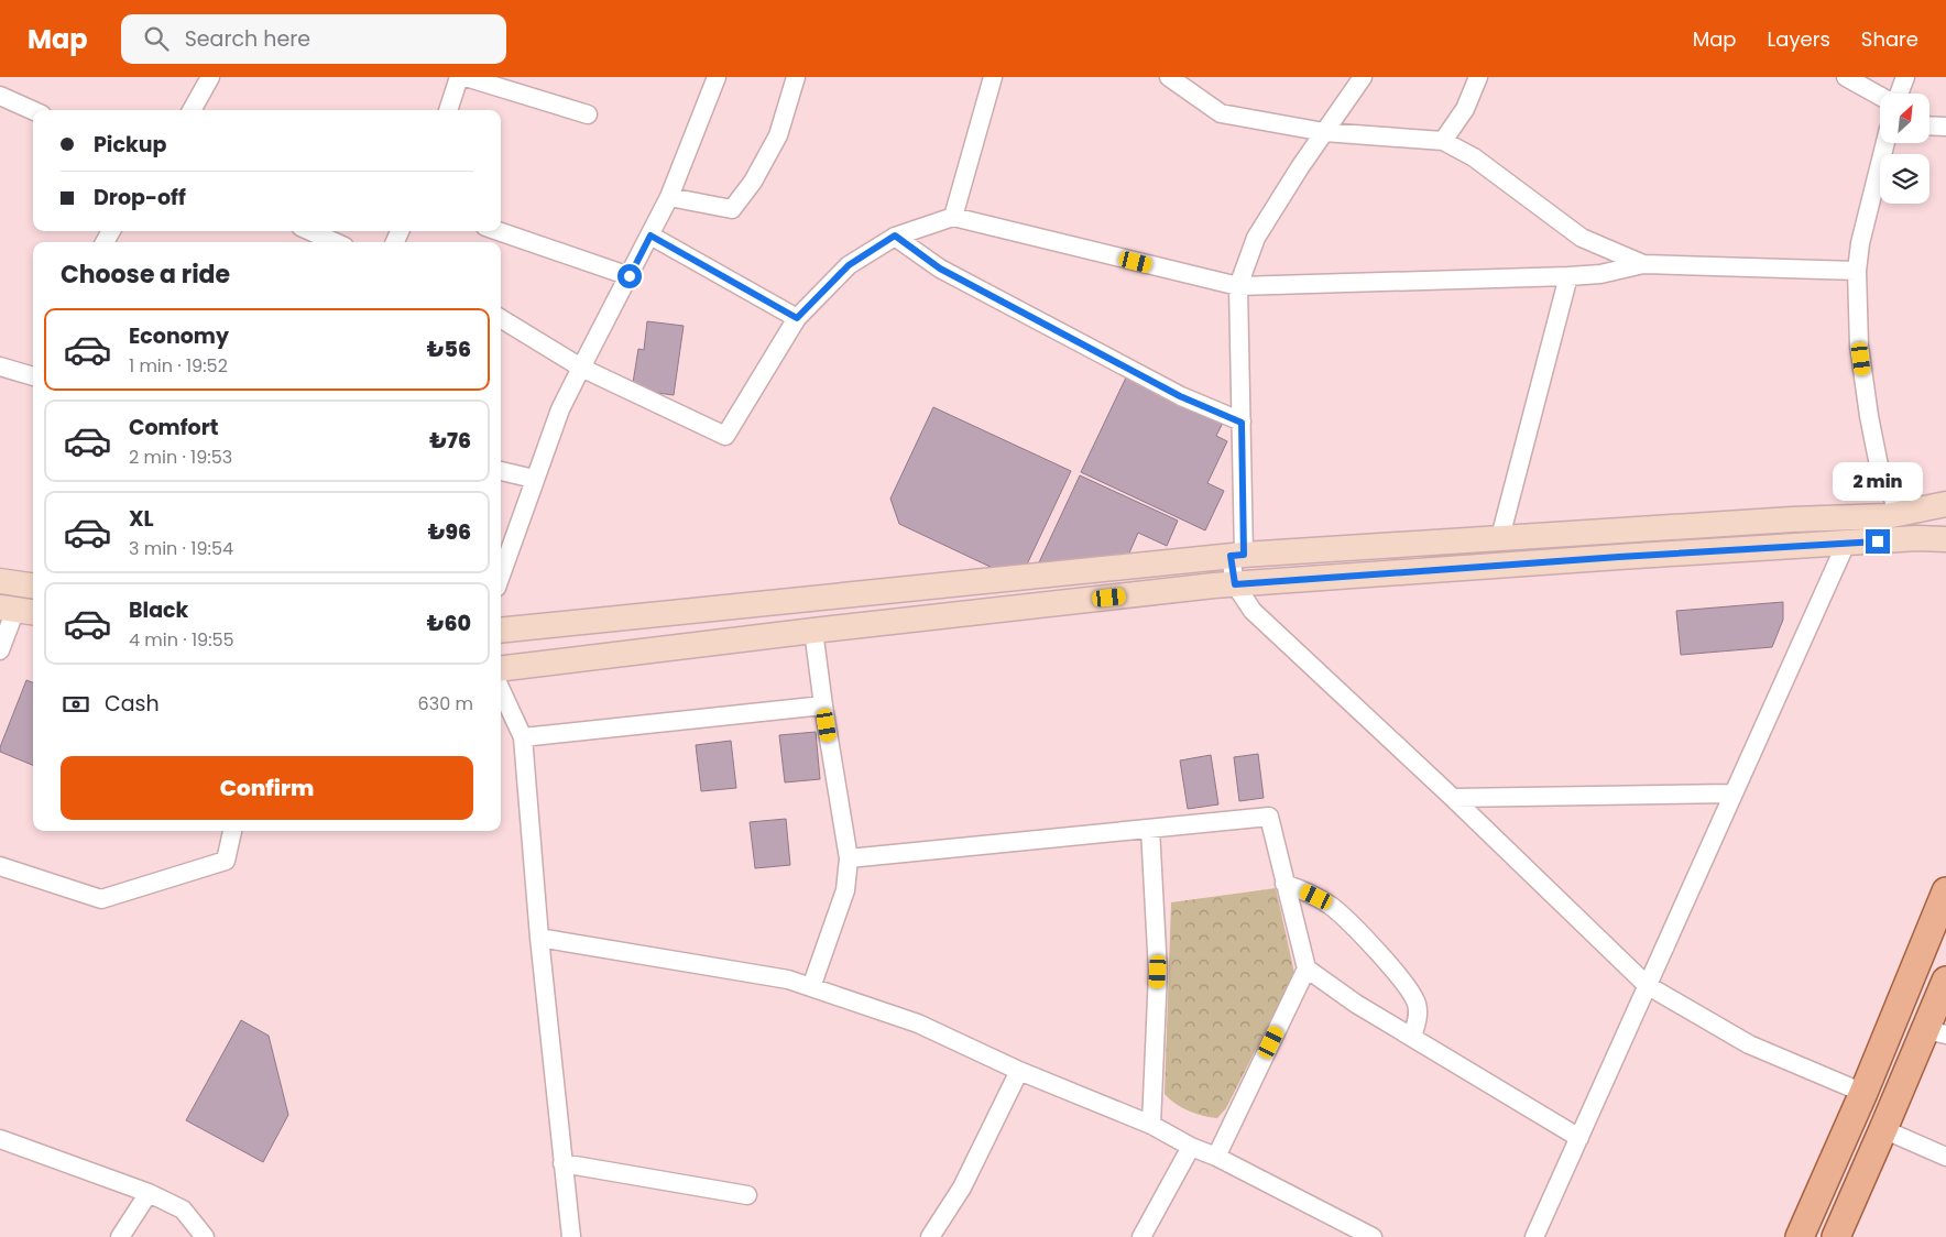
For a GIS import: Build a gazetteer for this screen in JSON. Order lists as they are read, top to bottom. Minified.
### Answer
{"north":"top right","page":{"header":"Map","search":"Search here","nav":["Map","Layers","Share"],"banner":["Pickup","Drop-off"],"heading":"Choose a ride","list":[{"name":"Economy","note":"1 min · 19:52","value":"₺56"},{"name":"Comfort","note":"2 min · 19:53","value":"₺76"},{"name":"XL","note":"3 min · 19:54","value":"₺96"},{"name":"Black","note":"4 min · 19:55","value":"₺60"}],"bubble":"2 min","pay":["Cash","630 m"],"buttons":"Confirm"}}
